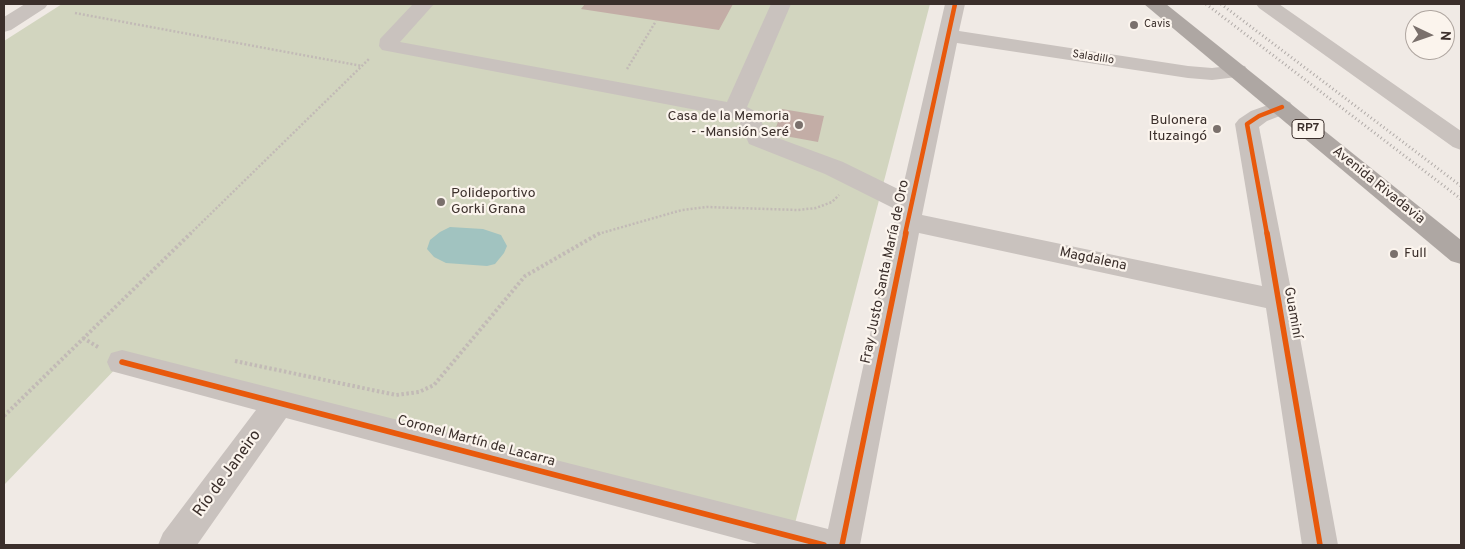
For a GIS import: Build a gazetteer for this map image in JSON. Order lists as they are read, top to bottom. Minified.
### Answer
{"streets":{"main road":["RP7","Avenida Rivadavia"],"street":["Saladillo","Magdalena","Fray Justo Santa María de Oro","Guaminí","Coronel Martín de Lacarra","Río de Janeiro"]},"crossings":[["Saladillo","Avenida Rivadavia"],["Saladillo","Fray Justo Santa María de Oro"],["Avenida Rivadavia","Guaminí"],["Magdalena","Fray Justo Santa María de Oro"],["Magdalena","Guaminí"],["Coronel Martín de Lacarra","Río de Janeiro"]],"places":["Cavis","Casa de la Memoria - -Mansión Seré","Bulonera Ituzaingó","Polideportivo Gorki Grana","Full"],"north":"right"}
